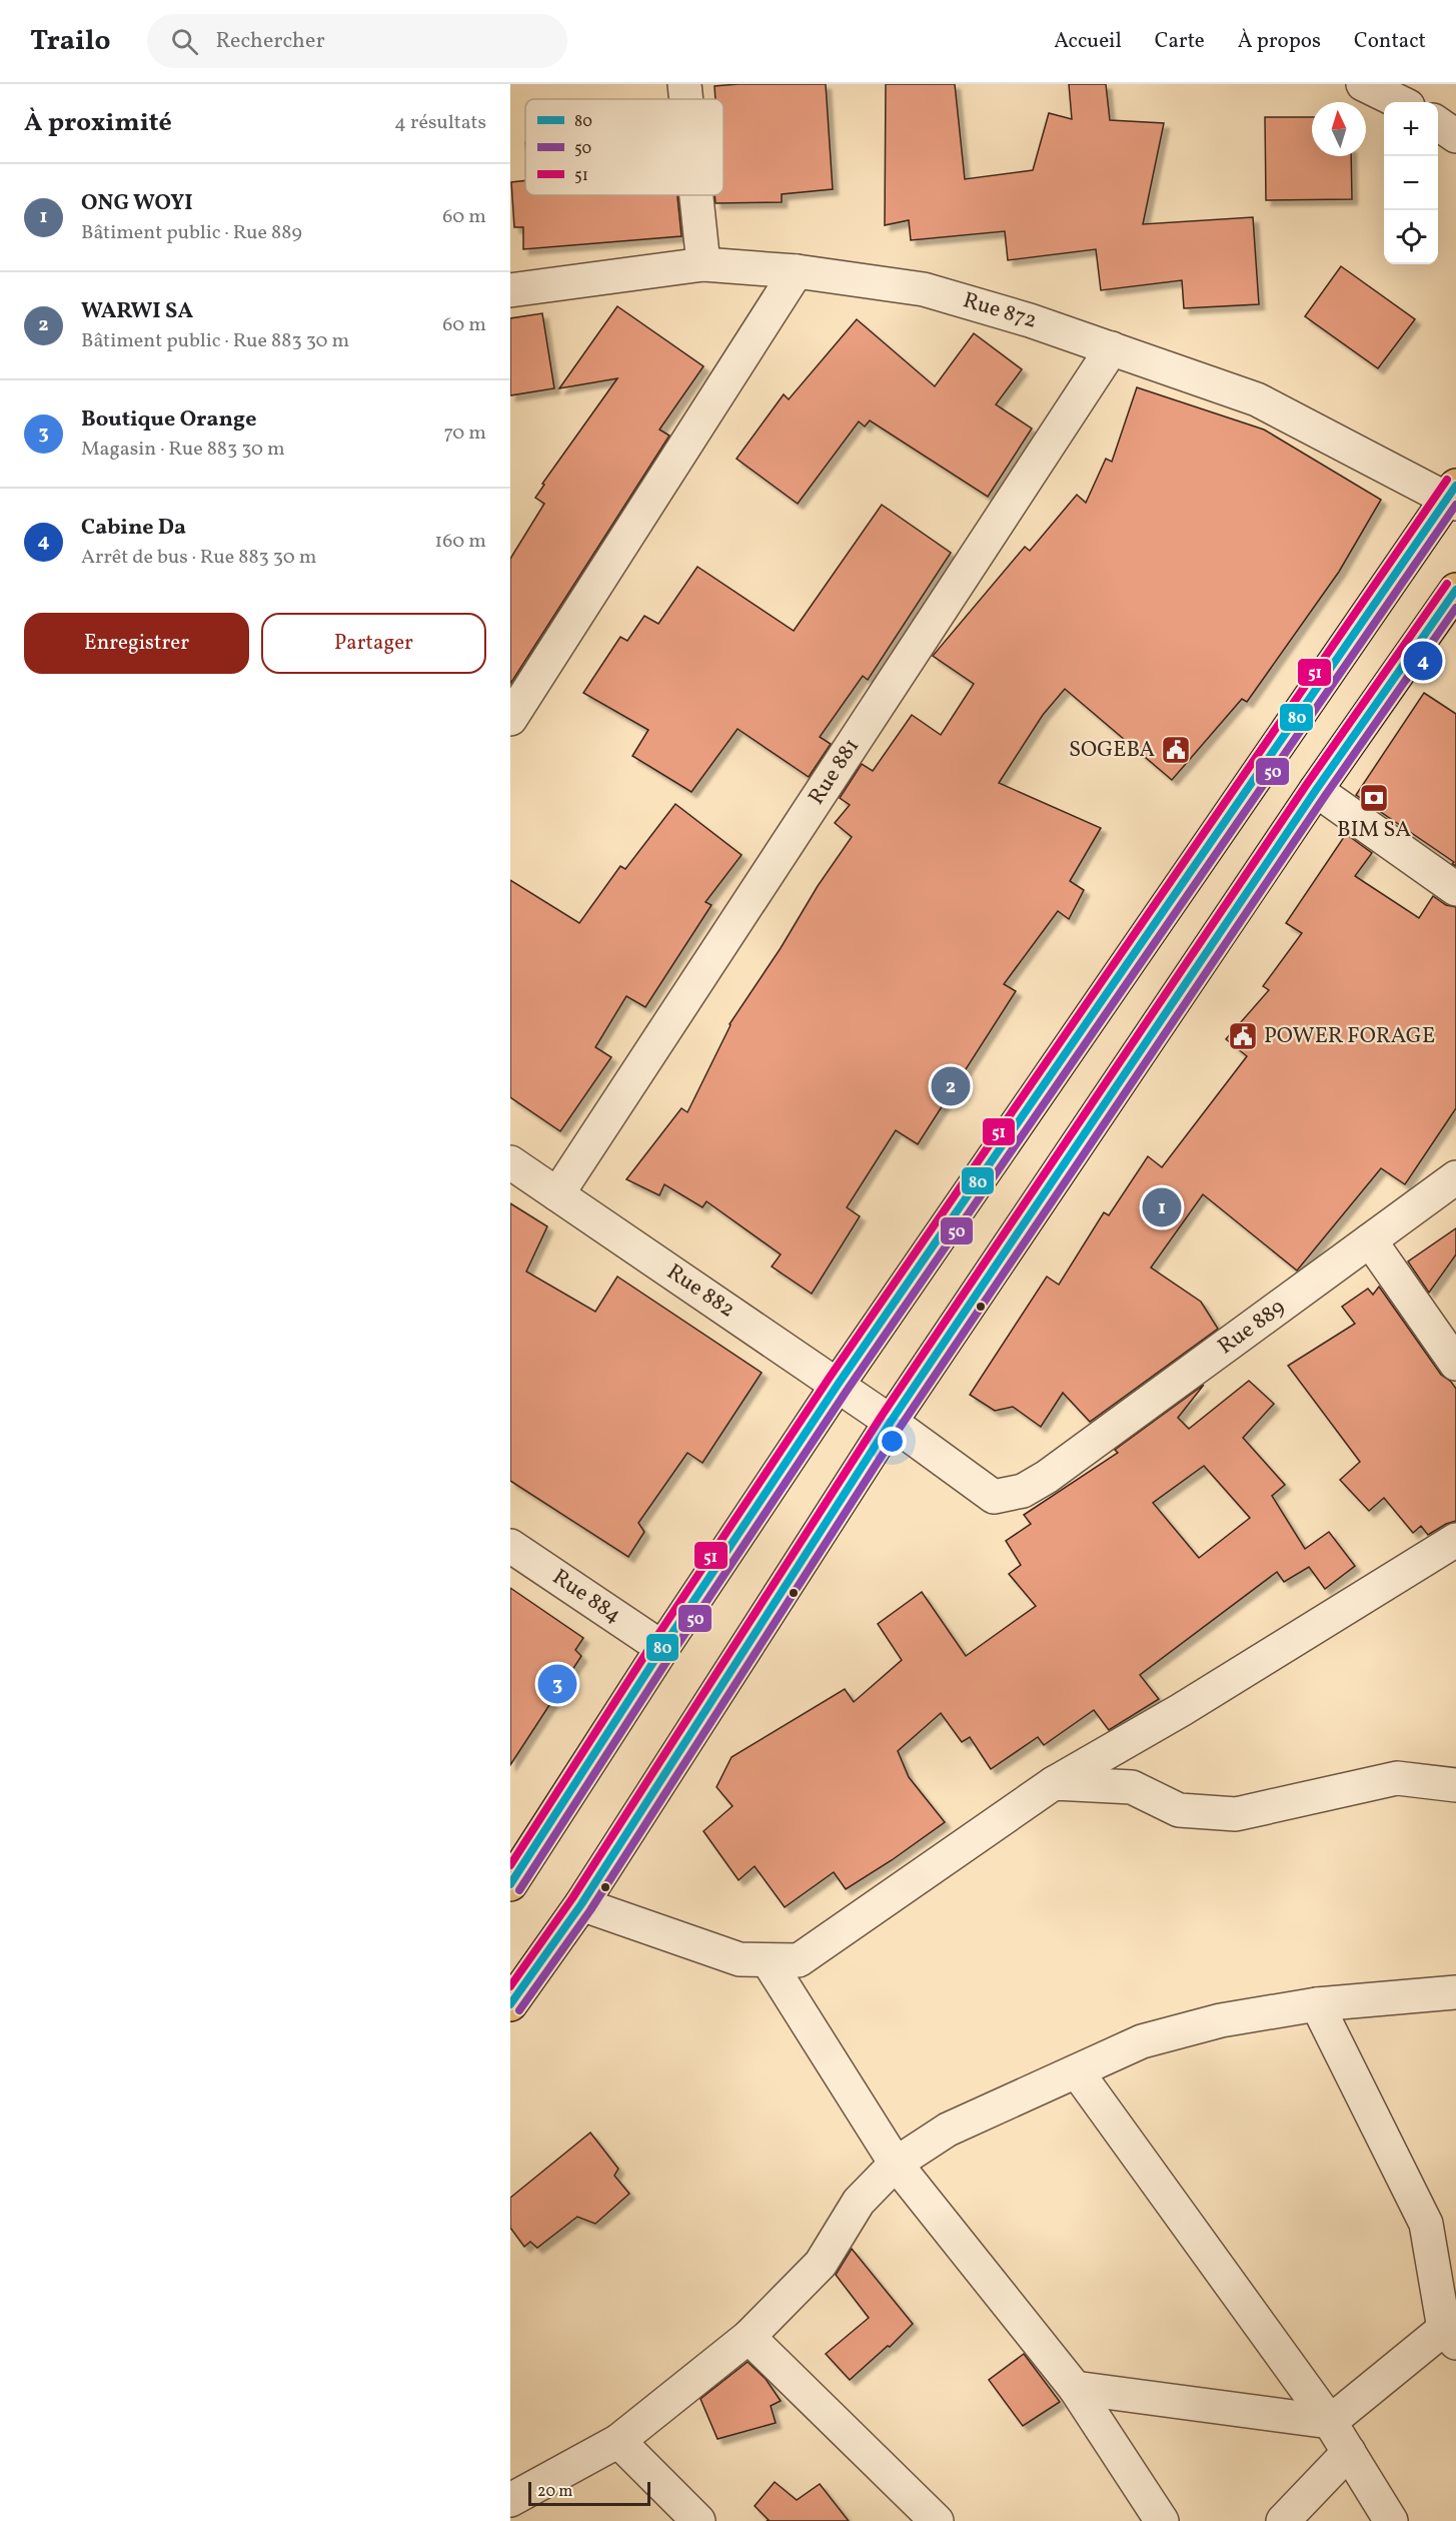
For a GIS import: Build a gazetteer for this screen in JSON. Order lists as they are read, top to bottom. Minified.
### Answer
{"streets":{"street":["Rue 872","Rue 881","Rue 882","Rue 889","Rue 884"]},"crossings":[["Rue 872","Rue 881"],["Rue 881","Rue 882"],["Rue 882","Rue 889"]],"places":{"public building":["SOGEBA","POWER FORAGE"],"bank":["BIM SA"]},"lines":["transit line 51","transit line 80","transit line 50"],"legend":["80","50","51"],"scale_bar":"20 m","north":"top","page":{"header":"Trailo","search":"Rechercher","nav":["Accueil","Carte","À propos","Contact"],"heading":["À proximité","4 résultats"],"map_buttons":["+","−"],"list":[{"mark":"1","name":"ONG WOYI","note":"Bâtiment public · Rue 889","value":"60 m"},{"mark":"2","name":"WARWI SA","note":"Bâtiment public · Rue 883 30 m","value":"60 m"},{"mark":"3","name":"Boutique Orange","note":"Magasin · Rue 883 30 m","value":"70 m"},{"mark":"4","name":"Cabine Da","note":"Arrêt de bus · Rue 883 30 m","value":"160 m"}],"buttons":["Enregistrer","Partager"],"pins":["4","2","1","3"],"scale":"20 m"}}
